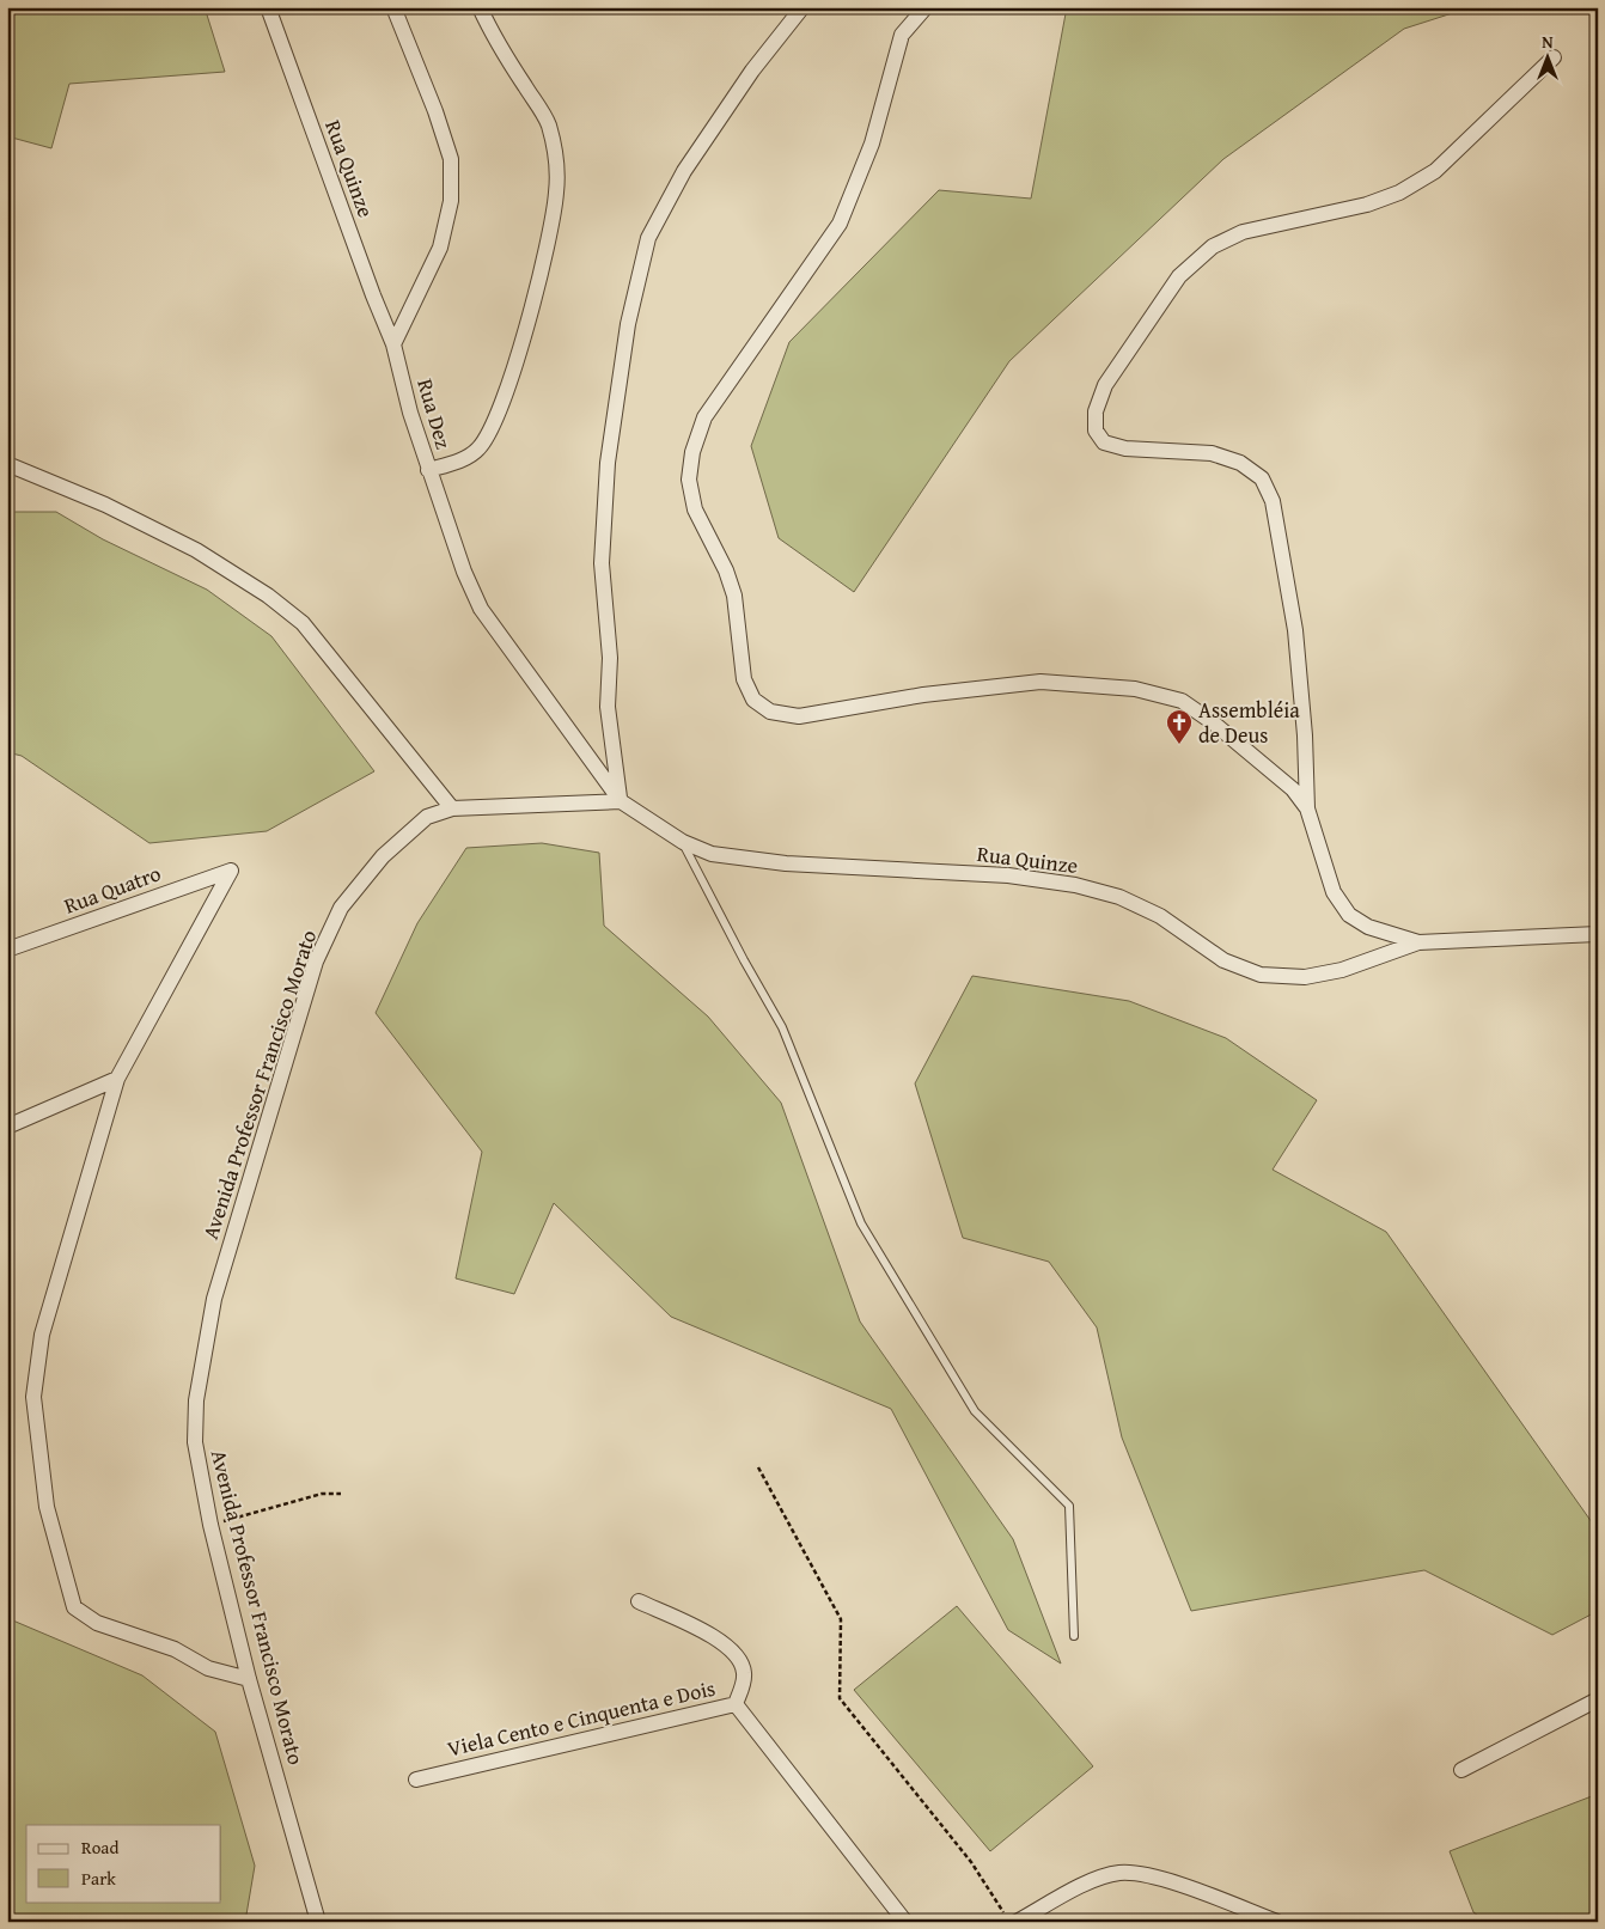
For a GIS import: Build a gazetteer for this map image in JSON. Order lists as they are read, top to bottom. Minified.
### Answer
{"streets":{"street":["Rua Quinze","Rua Dez","Rua Quatro","Avenida Professor Francisco Morato","Viela Cento e Cinquenta e Dois"]},"crossings":[["Rua Quinze","Rua Dez"],["Rua Quinze","Avenida Professor Francisco Morato"],["Rua Dez","Avenida Professor Francisco Morato"]],"places":{"church":["Assembléia de Deus"]},"legend":["Road","Park"],"north":"top"}
